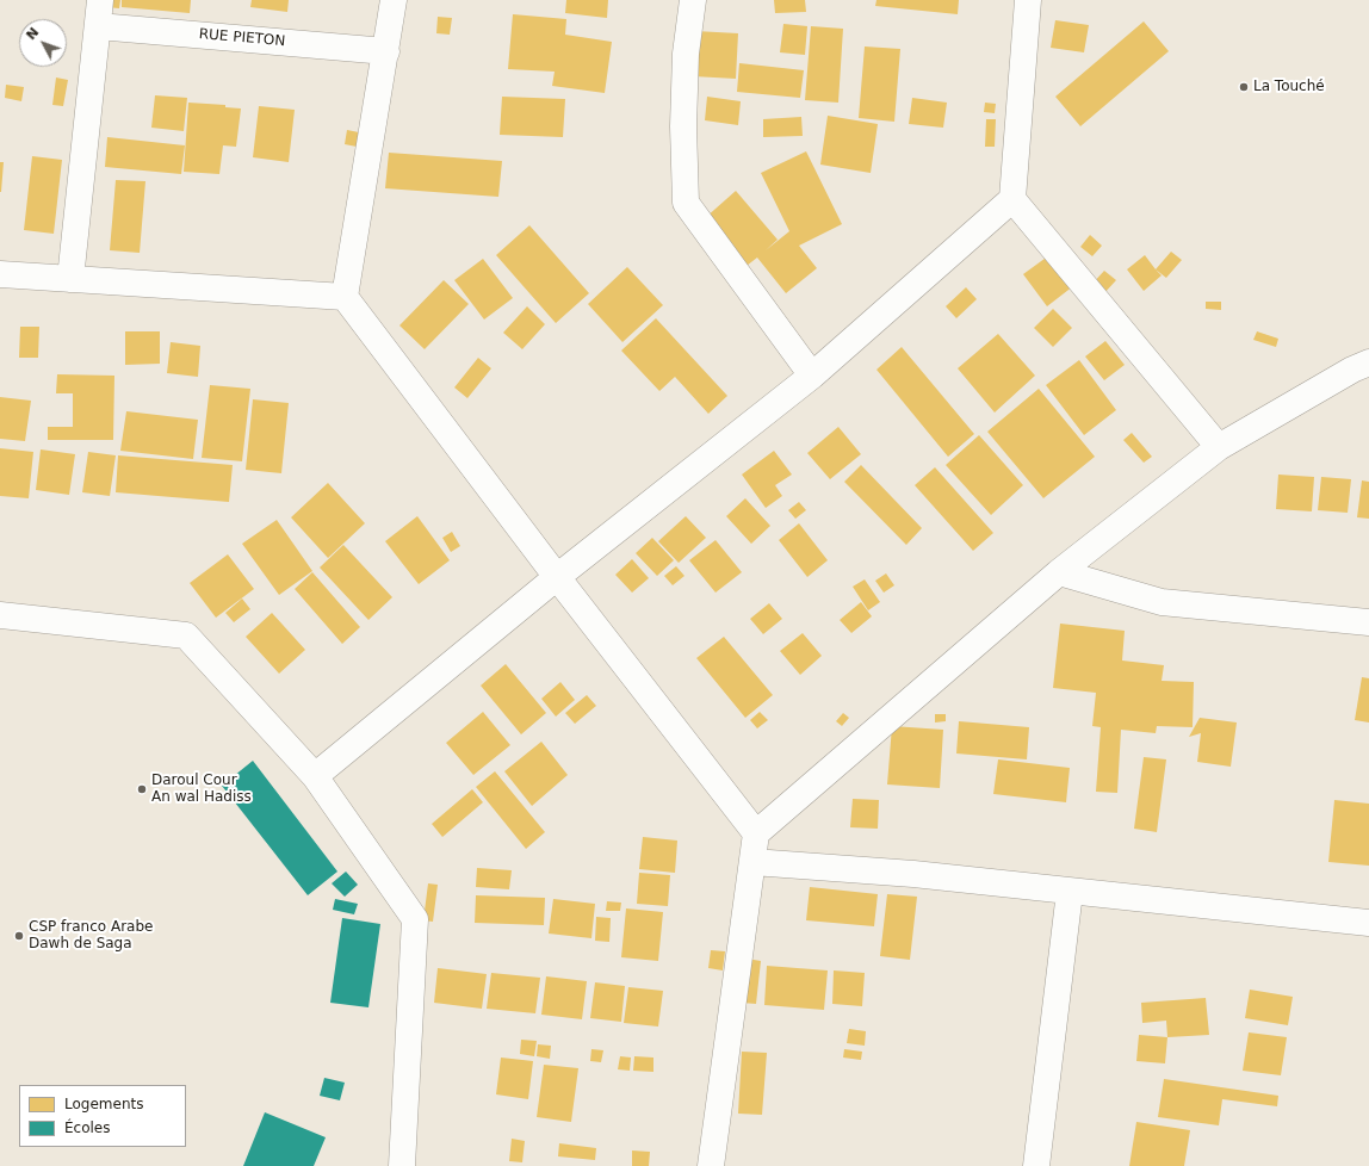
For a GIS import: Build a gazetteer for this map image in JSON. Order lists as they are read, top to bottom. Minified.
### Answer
{"streets":{"street":["RUE PIETON"]},"places":["La Touché","Daroul Cour An wal Hadiss","CSP franco Arabe Dawh de Saga"],"legend":["Logements","Écoles"],"north":"top left"}
